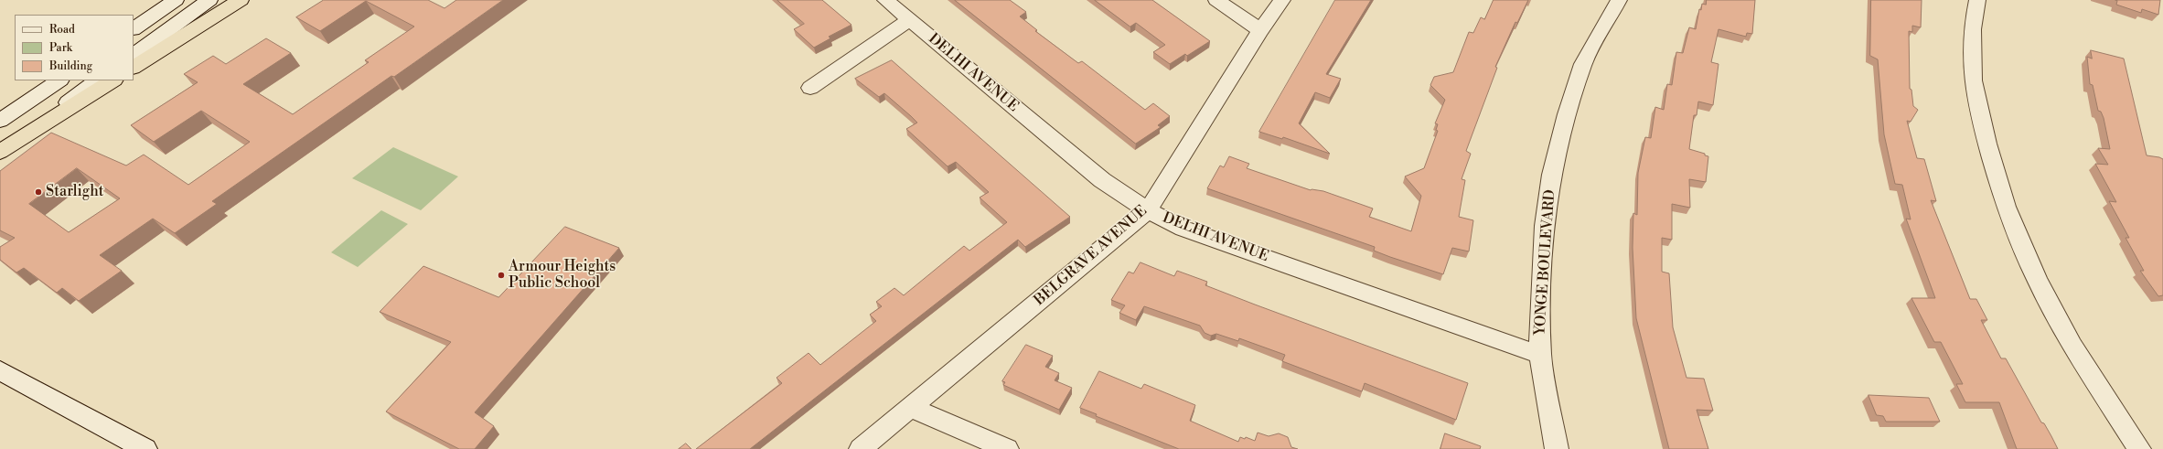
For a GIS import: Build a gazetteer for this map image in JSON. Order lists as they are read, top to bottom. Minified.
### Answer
{"streets":{"street":["DELHI AVENUE","BELGRAVE AVENUE","YONGE BOULEVARD"]},"crossings":[["DELHI AVENUE","BELGRAVE AVENUE"],["DELHI AVENUE","YONGE BOULEVARD"]],"places":["Starlight","Armour Heights Public School"],"legend":["Road","Park","Building"]}
